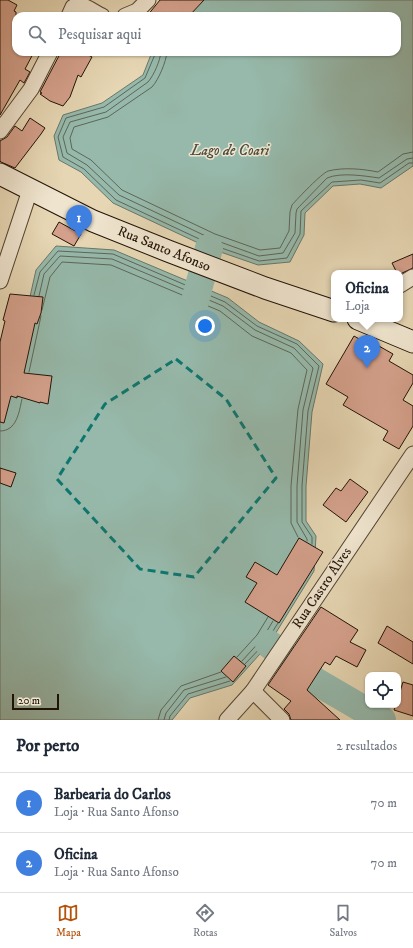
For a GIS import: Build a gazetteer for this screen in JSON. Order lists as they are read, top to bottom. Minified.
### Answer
{"streets":{"main road":["Rua Santo Afonso"],"street":["Rua Castro Alves"]},"water":["Lago de Coari"],"scale_bar":"20 m","page":{"search":"Pesquisar aqui","pins":["1","2"],"popup":["Oficina","Loja"],"scale":"20 m","heading":["Por perto","2 resultados"],"list":[{"mark":"1","name":"Barbearia do Carlos","note":"Loja · Rua Santo Afonso","value":"70 m"},{"mark":"2","name":"Oficina","note":"Loja · Rua Santo Afonso","value":"70 m"}],"nav":["Mapa","Rotas","Salvos"]}}
